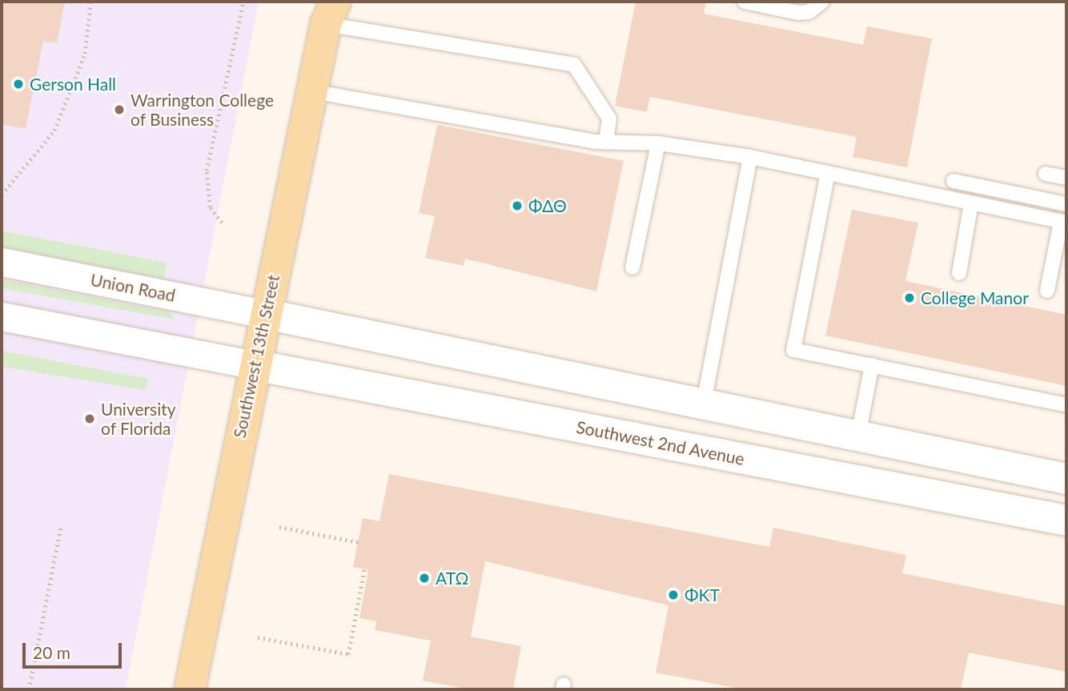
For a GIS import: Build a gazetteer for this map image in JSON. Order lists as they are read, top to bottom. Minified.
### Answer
{"streets":{"main road":["Southwest 13th Street"],"street":["Union Road","Southwest 2nd Avenue"]},"crossings":[["Union Road","Southwest 13th Street"],["Southwest 13th Street","Southwest 2nd Avenue"]],"places":["Gerson Hall","Warrington College of Business","ΦΔΘ","College Manor","University of Florida","ΑΤΩ","ΦΚΤ"],"scale_bar":"20 m"}
